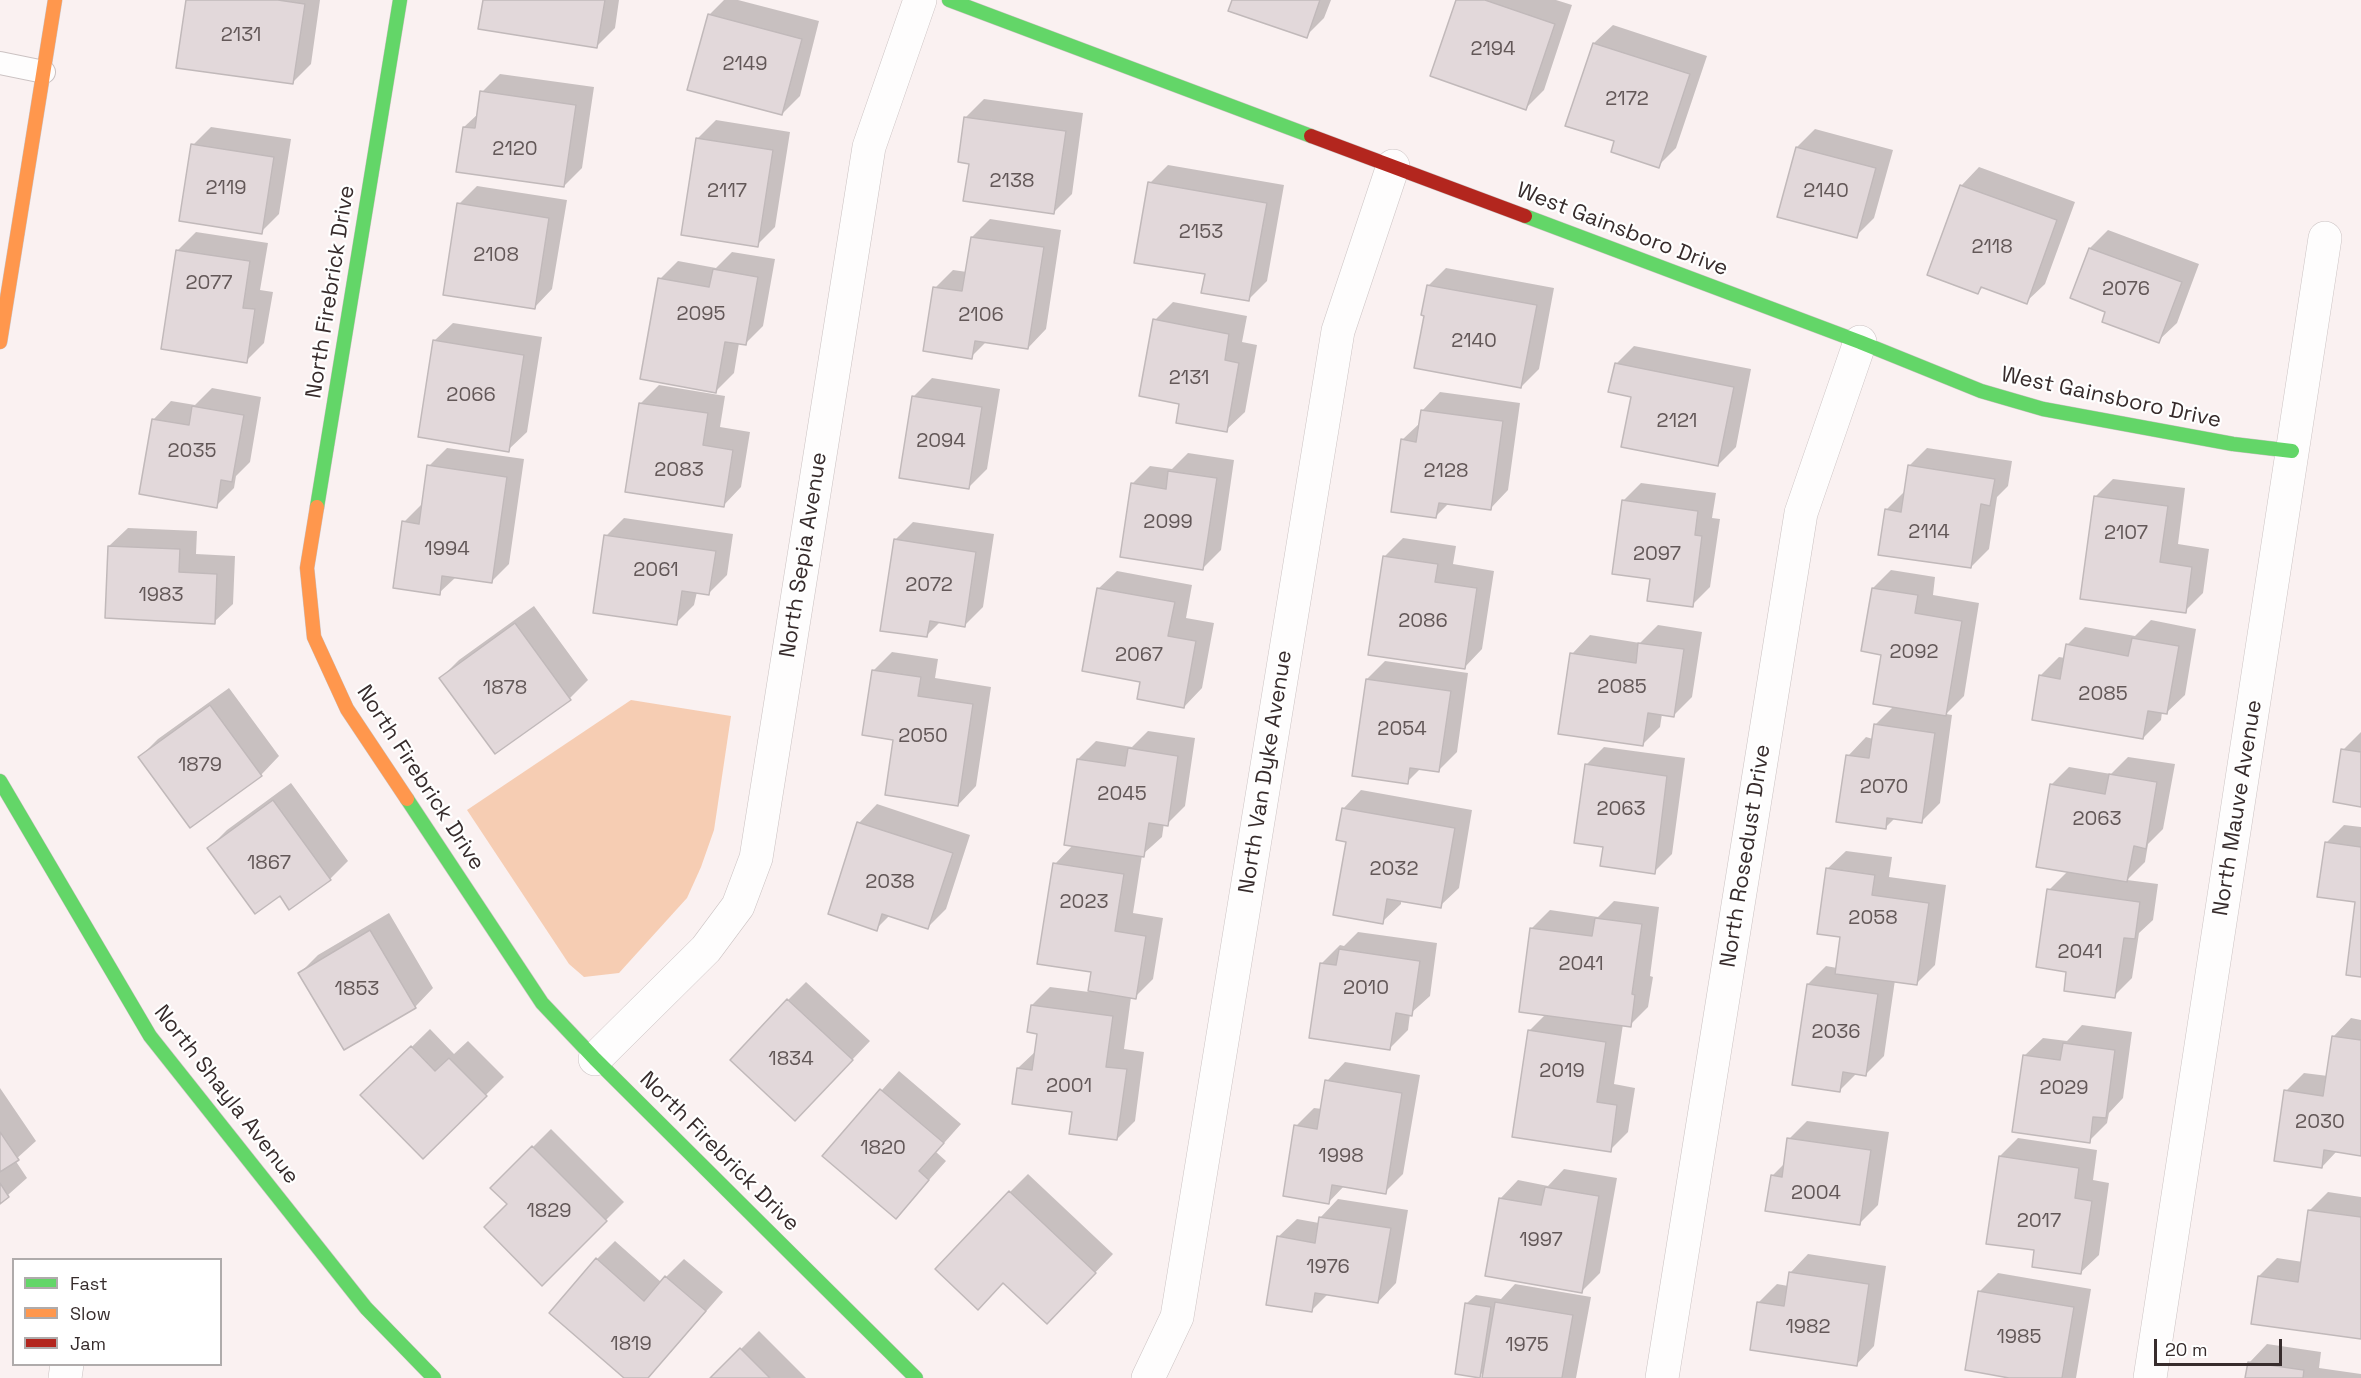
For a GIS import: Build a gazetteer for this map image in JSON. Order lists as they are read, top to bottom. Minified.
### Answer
{"streets":{"street":["West Gainsboro Drive","North Firebrick Drive","North Sepia Avenue","North Van Dyke Avenue","North Mauve Avenue","North Rosedust Drive","North Shayla Avenue"]},"crossings":[["West Gainsboro Drive","North Van Dyke Avenue"],["West Gainsboro Drive","North Mauve Avenue"],["West Gainsboro Drive","North Rosedust Drive"],["North Firebrick Drive","North Sepia Avenue"]],"house_numbers":["2131","2194","2149","2172","2120","2138","2119","2117","2140","2153","2118","2108","2077","2076","2095","2106","2140","2131","2066","2121","2094","2035","2083","2128","2099","2114","2107","1994","2097","2061","2072","1983","2086","2092","2067","2085","1878","2085","2054","2050","1879","2070","2045","2063","2063","1867","2032","2038","2023","2058","2041","2041","2010","1853","2036","1834","2019","2001","2029","2030","1820","1998","2004","1829","2017","1997","1976","1982","1985","1819","1975"],"legend":["Fast","Slow","Jam"],"scale_bar":"20 m"}
